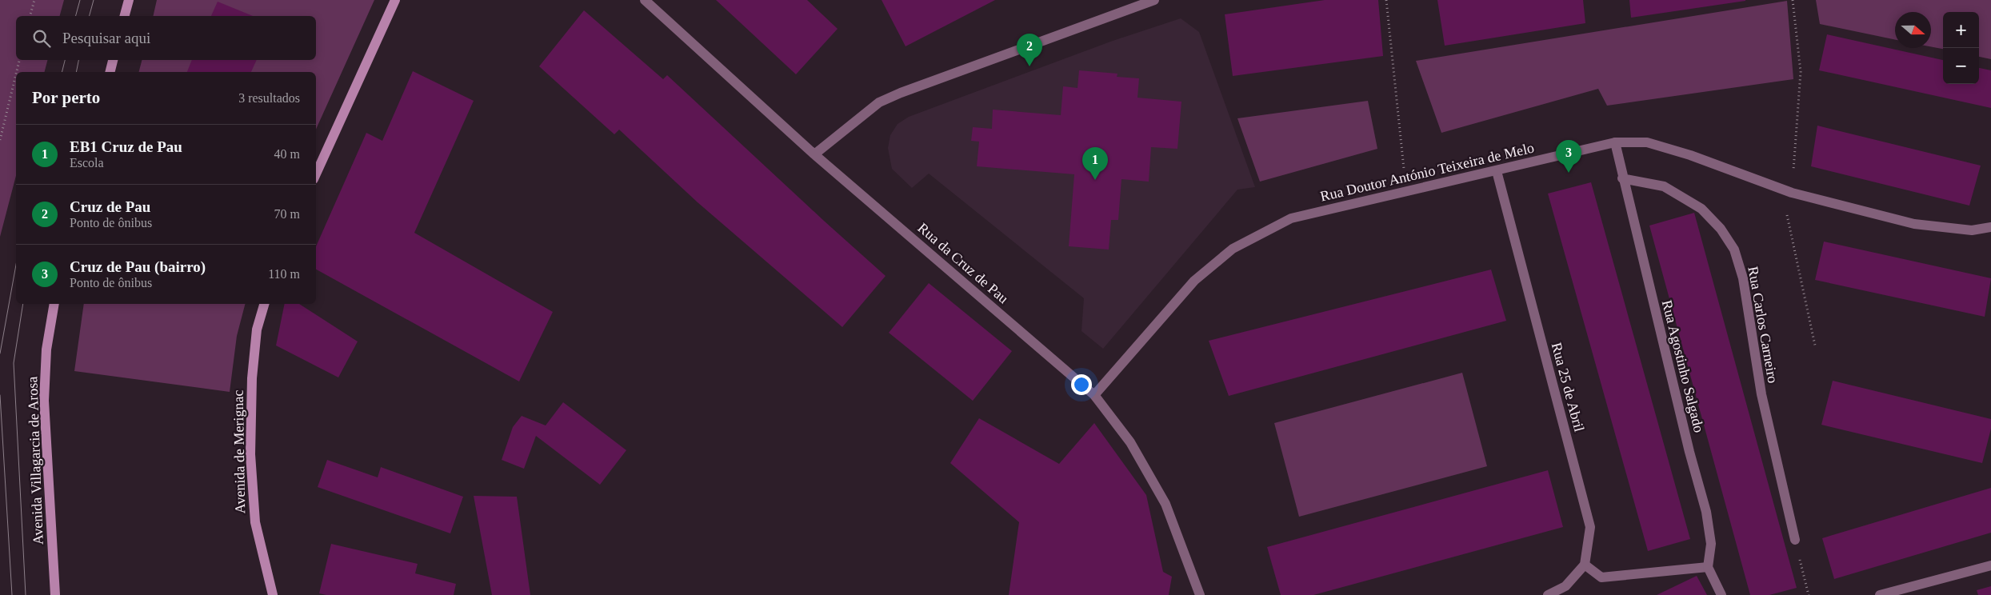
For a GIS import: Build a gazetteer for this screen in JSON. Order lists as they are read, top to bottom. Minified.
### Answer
{"streets":{"main road":["Avenida de Merignac","Avenida Villagarcia de Arosa"],"street":["Rua Doutor António Teixeira de Melo","Rua da Cruz de Pau","Rua Carlos Carneiro","Rua Agostinho Salgado","Rua 25 de Abril"]},"crossings":[["Rua Doutor António Teixeira de Melo","Rua da Cruz de Pau"],["Rua Doutor António Teixeira de Melo","Rua Agostinho Salgado"],["Rua Doutor António Teixeira de Melo","Rua 25 de Abril"],["Rua Carlos Carneiro","Rua Agostinho Salgado"]],"north":"right","page":{"map_buttons":["+","−"],"search":"Pesquisar aqui","pins":["2","3","1"],"heading":["Por perto","3 resultados"],"list":[{"mark":"1","name":"EB1 Cruz de Pau","note":"Escola","value":"40 m"},{"mark":"2","name":"Cruz de Pau","note":"Ponto de ônibus","value":"70 m"},{"mark":"3","name":"Cruz de Pau (bairro)","note":"Ponto de ônibus","value":"110 m"}]}}
